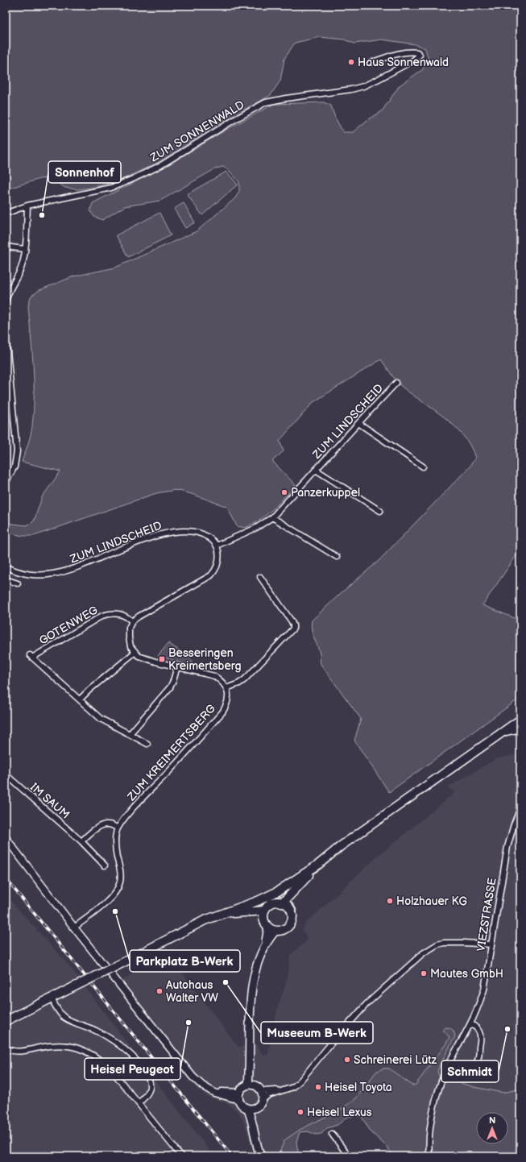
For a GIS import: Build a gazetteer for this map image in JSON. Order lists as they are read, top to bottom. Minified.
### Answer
{"streets":{"street":["ZUM SONNENWALD","ZUM LINDSCHEID","GOTENWEG","ZUM KREIMERTSBERG","IM SAUM","VIEZSTRASSE"]},"places":{"other":["Haus Sonnenwald","Sonnenhof","Panzerkuppel","Holzhauer KG","Parkplatz B-Werk","Mautes GmbH","Museeum B-Werk","Autohaus Walter VW","Heisel Peugeot","Schmidt","Schreinerei Lütz","Heisel Toyota","Heisel Lexus"],"transit":["Besseringen Kreimertsberg"]},"north":"top"}
